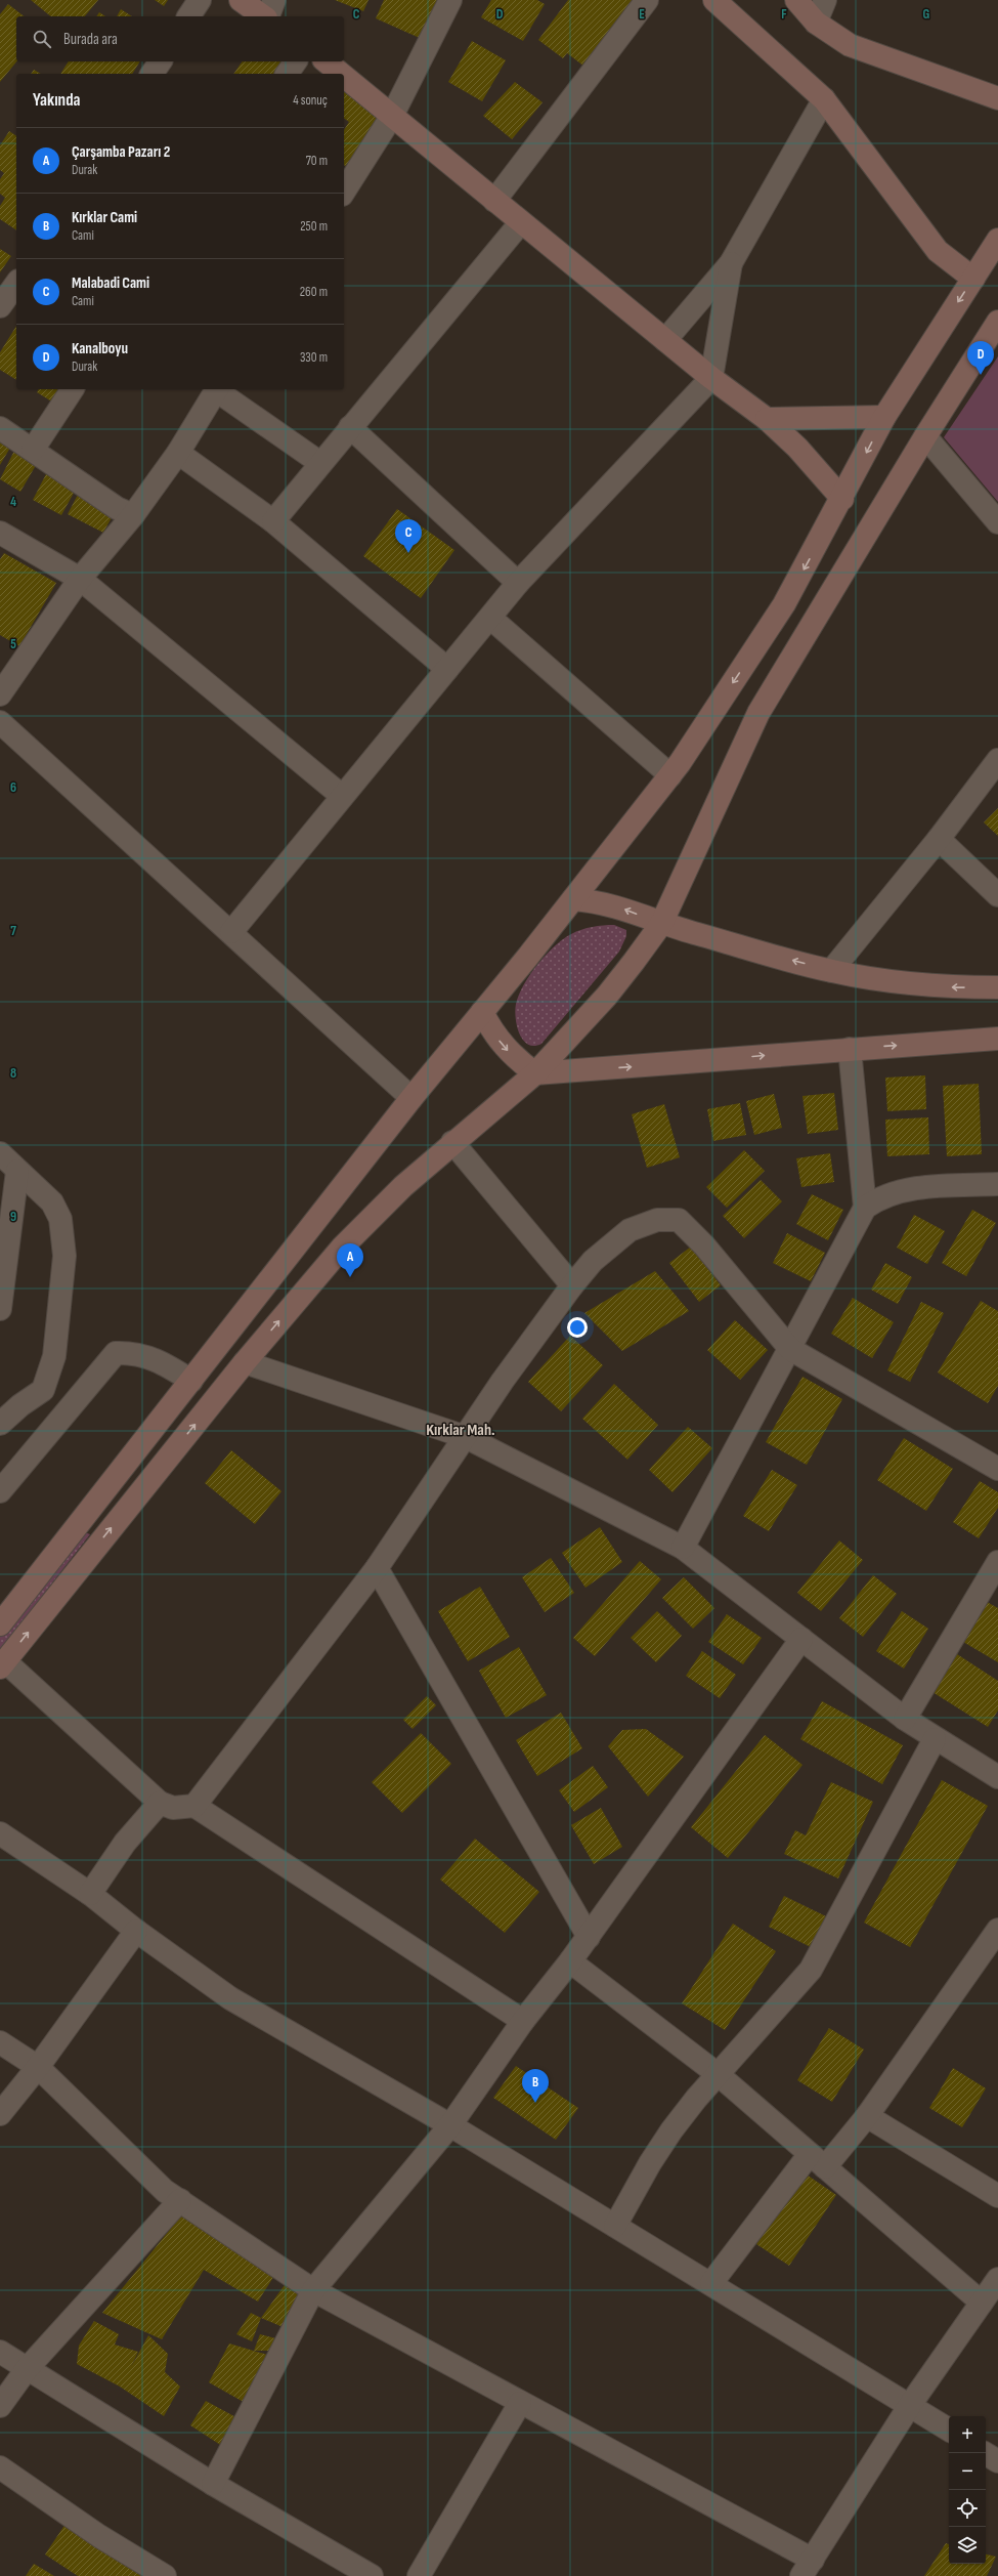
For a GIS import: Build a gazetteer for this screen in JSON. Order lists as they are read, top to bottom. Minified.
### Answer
{"districts":["Kırklar Mah."],"page":{"search":"Burada ara","heading":["Yakında","4 sonuç"],"list":[{"mark":"A","name":"Çarşamba Pazarı 2","note":"Durak","value":"70 m"},{"mark":"B","name":"Kırklar Cami","note":"Cami","value":"250 m"},{"mark":"C","name":"Malabadi Cami","note":"Cami","value":"260 m"},{"mark":"D","name":"Kanalboyu","note":"Durak","value":"330 m"}],"pins":["D","C","A","B"],"map_buttons":["+","−"]},"grid":{"columns":["C","D","E","F","G"],"rows":["4","5","6","7","8","9"]}}
